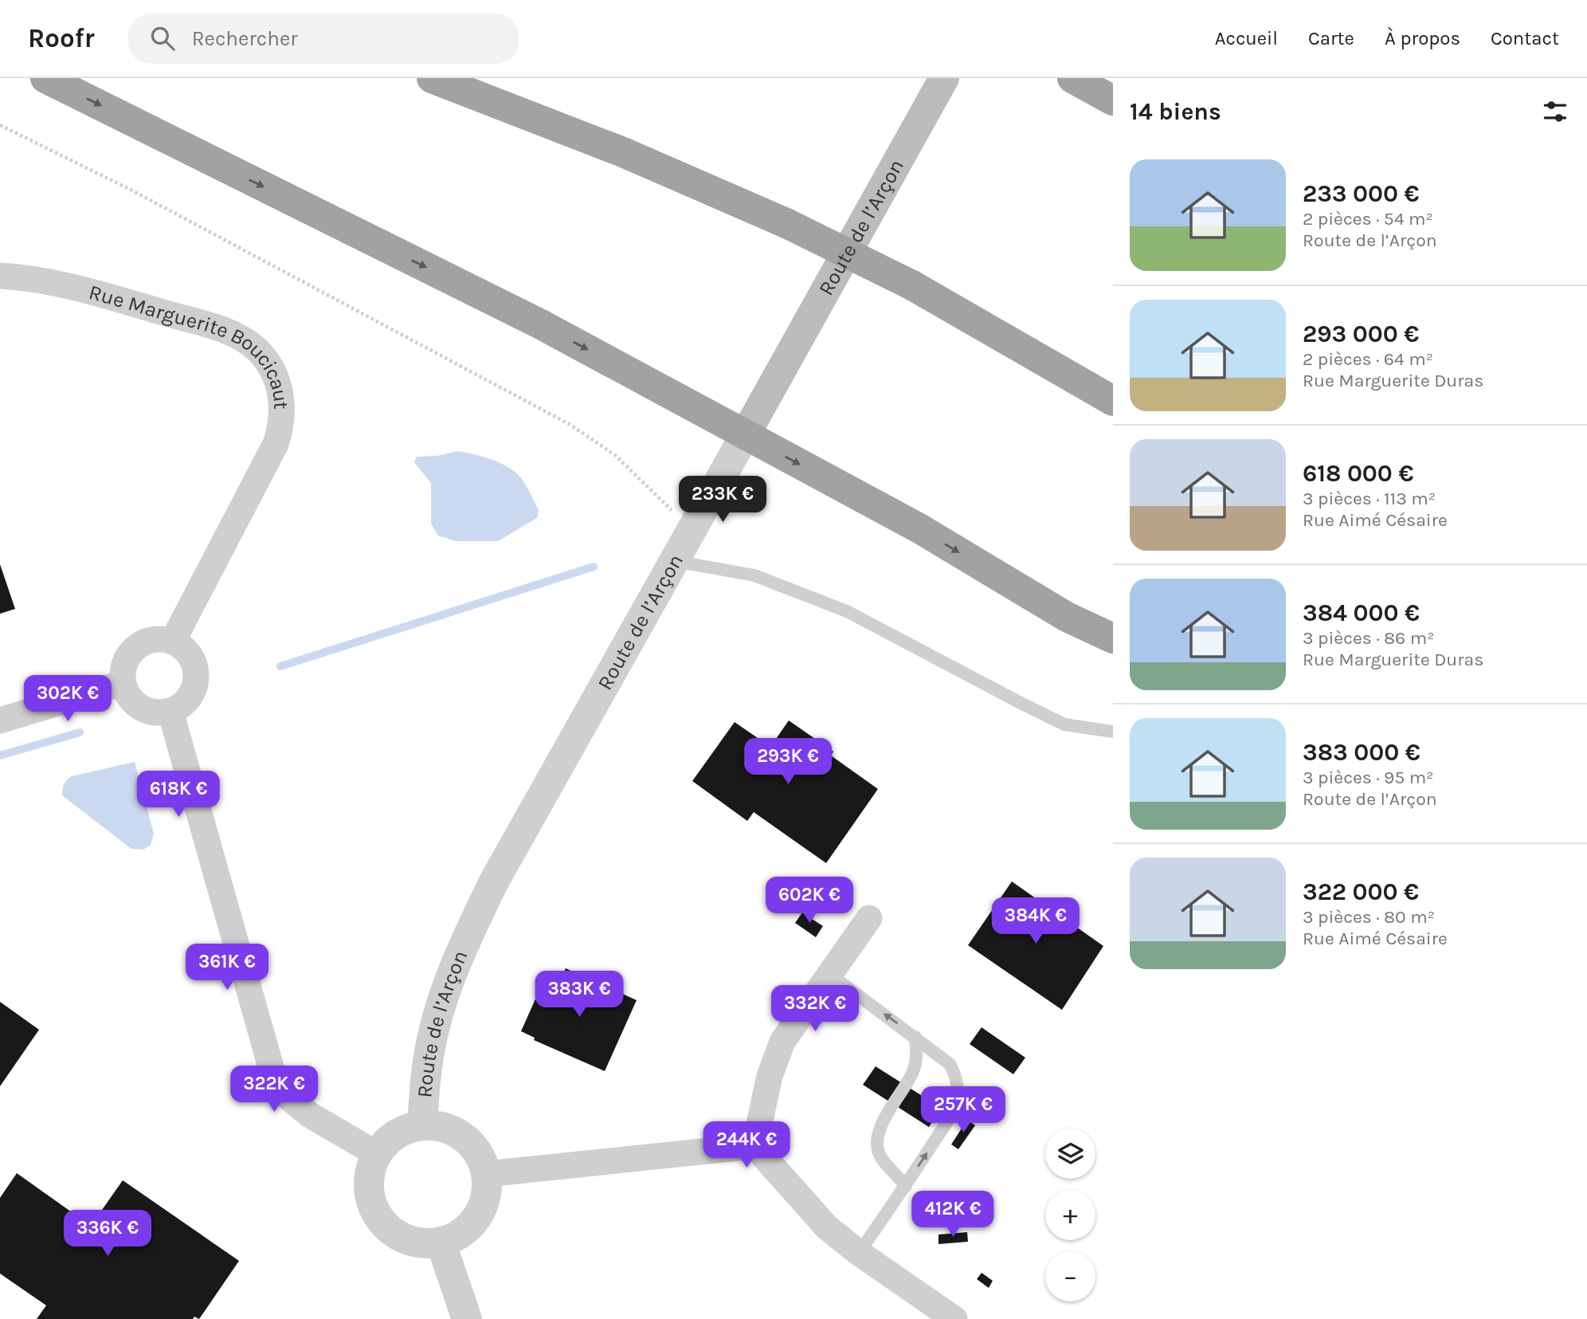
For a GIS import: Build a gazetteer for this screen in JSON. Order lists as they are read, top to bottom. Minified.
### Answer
{"streets":{"main road":["Route de l’Arçon"],"street":["Rue Marguerite Boucicaut"]},"page":{"header":"Roofr","search":"Rechercher","nav":["Accueil","Carte","À propos","Contact"],"heading":"14 biens","list":[{"name":"233 000 €","note":"2 pièces · 54 m² · Route de l’Arçon"},{"name":"293 000 €","note":"2 pièces · 64 m² · Rue Marguerite Duras"},{"name":"618 000 €","note":"3 pièces · 113 m² · Rue Aimé Césaire"},{"name":"384 000 €","note":"3 pièces · 86 m² · Rue Marguerite Duras"},{"name":"383 000 €","note":"3 pièces · 95 m² · Route de l’Arçon"},{"name":"322 000 €","note":"3 pièces · 80 m² · Rue Aimé Césaire"}],"price":["233K €","302K €","293K €","618K €","602K €","384K €","361K €","383K €","332K €","322K €","257K €","244K €","412K €","336K €"],"map_buttons":["+","−"]}}
